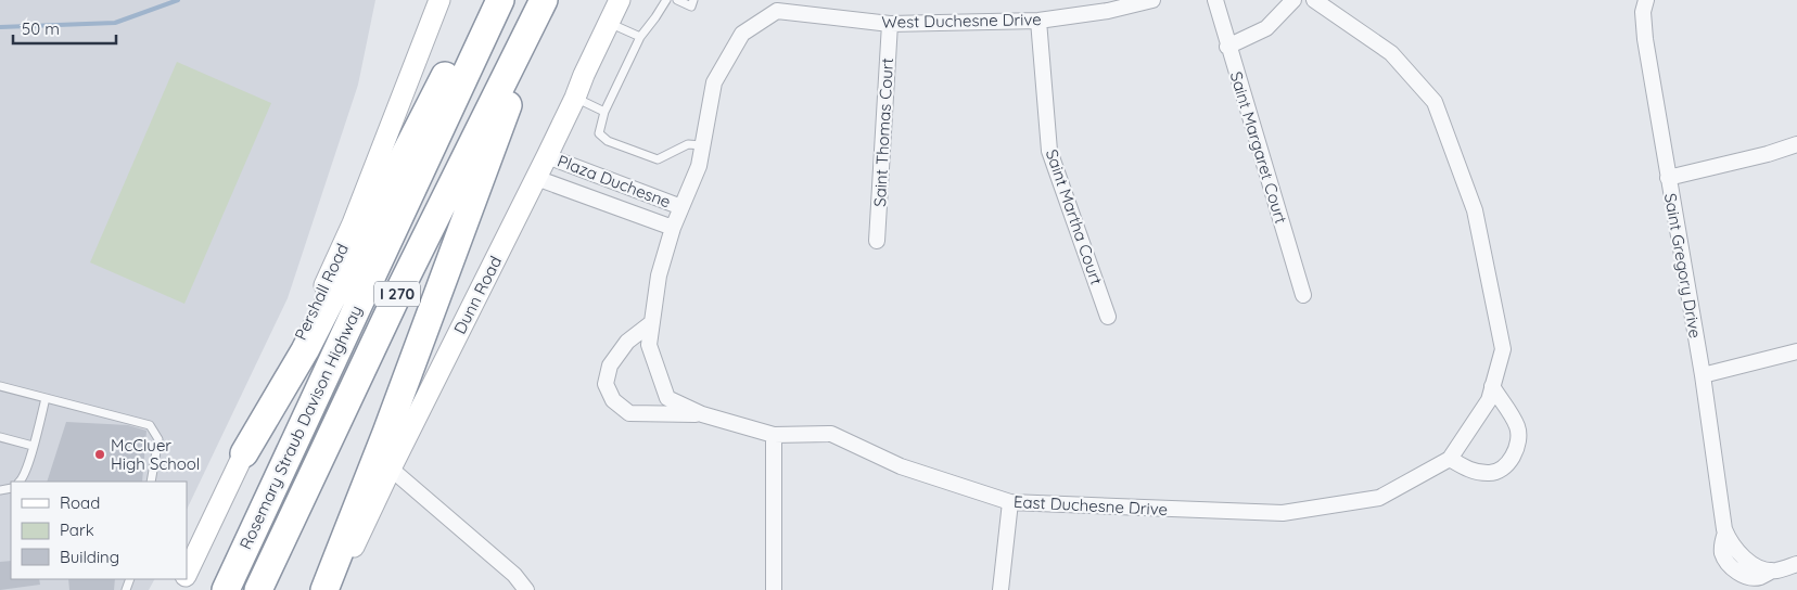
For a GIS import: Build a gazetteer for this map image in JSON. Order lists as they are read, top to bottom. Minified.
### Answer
{"streets":{"highway":["I 270","Rosemary Straub Davison Highway"],"street":["West Duchesne Drive","Saint Thomas Court","Saint Margaret Court","Plaza Duchesne","Saint Martha Court","Saint Gregory Drive","Pershall Road","Dunn Road","East Duchesne Drive"]},"crossings":[["West Duchesne Drive","Saint Thomas Court"],["West Duchesne Drive","Saint Martha Court"],["Plaza Duchesne","Dunn Road"]],"places":["McCluer High School"],"legend":["Road","Park","Building"],"scale_bar":"50 m"}
